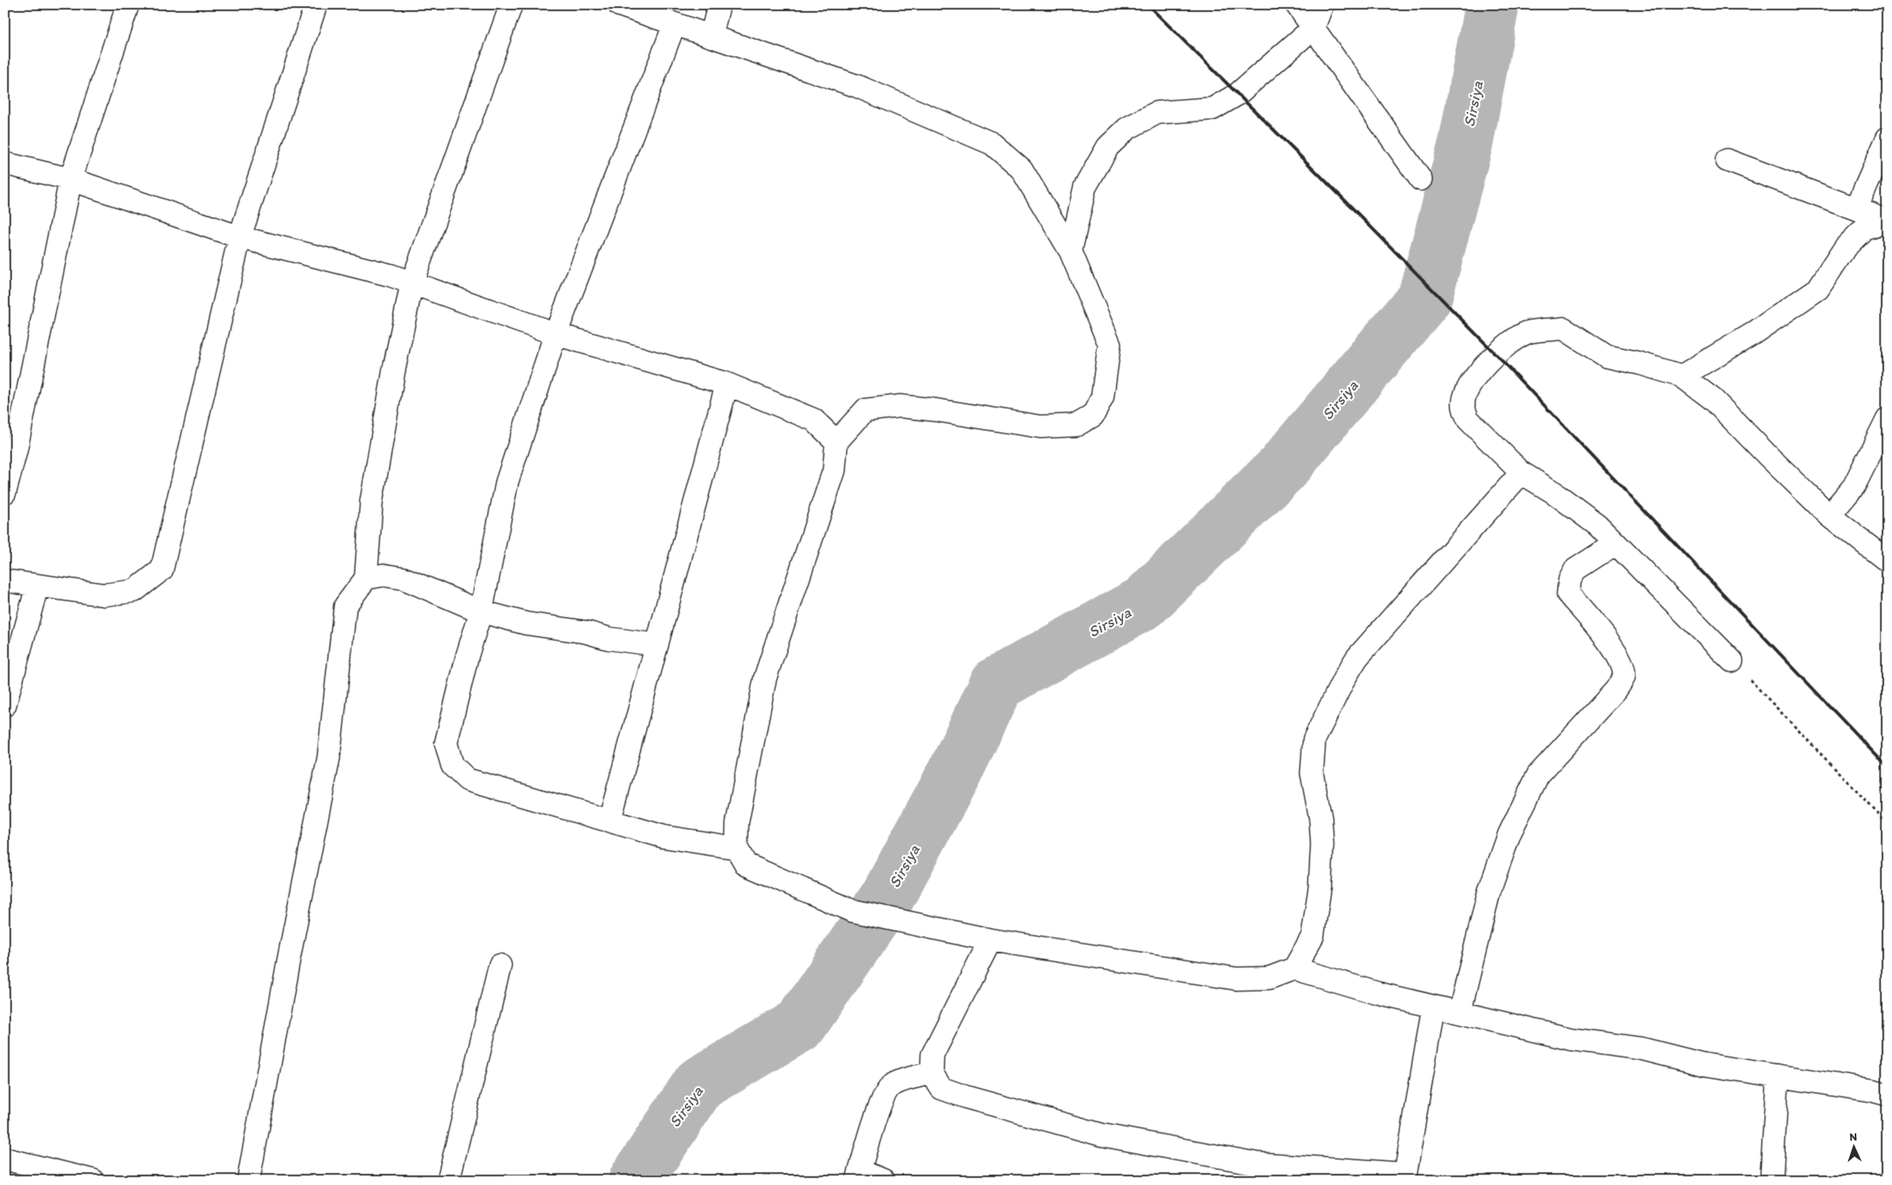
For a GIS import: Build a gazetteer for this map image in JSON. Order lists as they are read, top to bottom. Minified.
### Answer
{"water":["Sirsiya"],"north":"top"}
